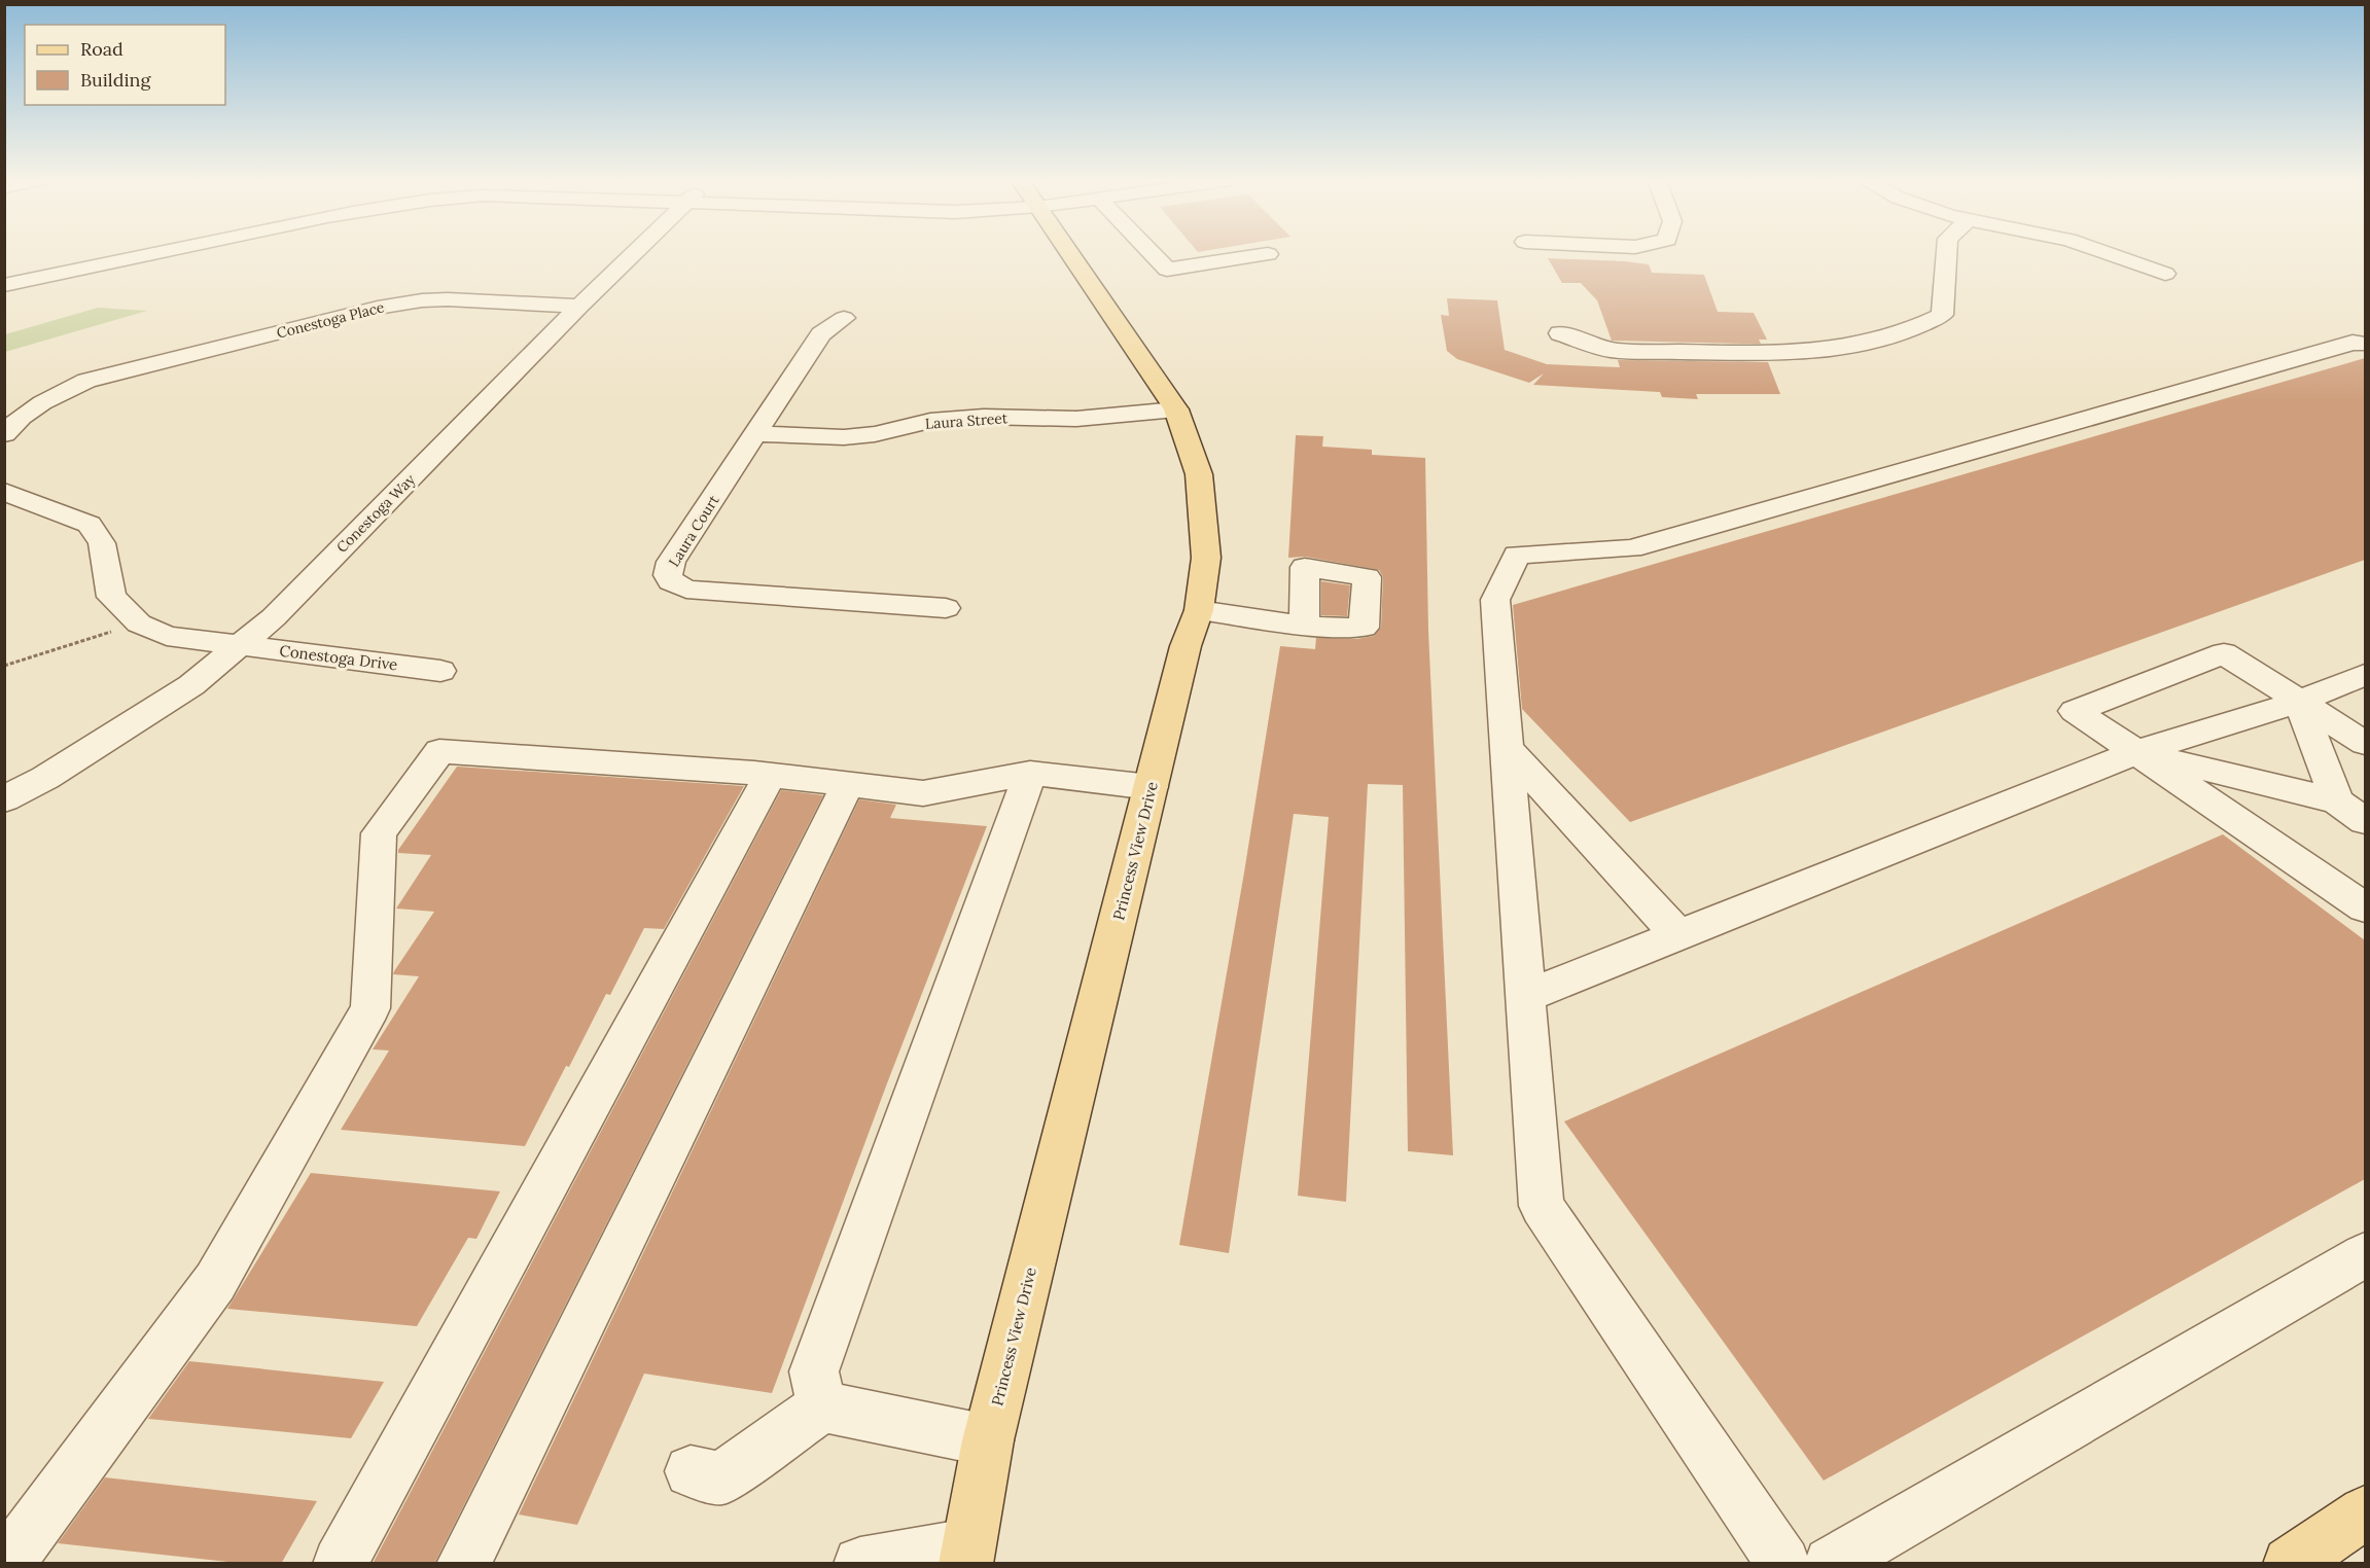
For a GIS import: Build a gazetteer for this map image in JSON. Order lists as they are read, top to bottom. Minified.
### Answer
{"streets":{"main road":["Princess View Drive"],"street":["Conestoga Place","Laura Street","Conestoga Way","Laura Court","Conestoga Drive"]},"crossings":[["Conestoga Place","Conestoga Way"],["Laura Street","Laura Court"],["Laura Street","Princess View Drive"],["Conestoga Way","Conestoga Drive"]],"legend":["Road","Building"]}
